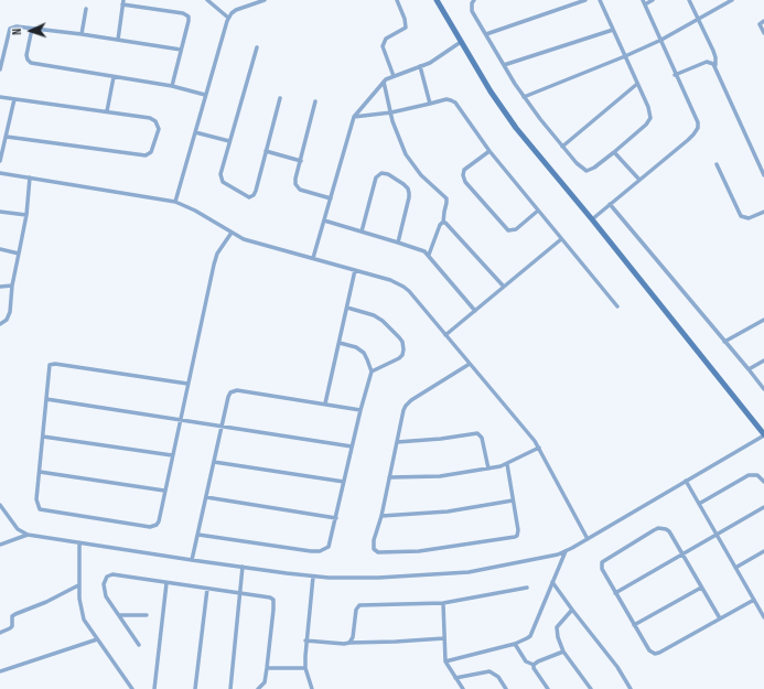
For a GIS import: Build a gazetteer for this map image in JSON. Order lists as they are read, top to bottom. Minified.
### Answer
{"north":"left"}
